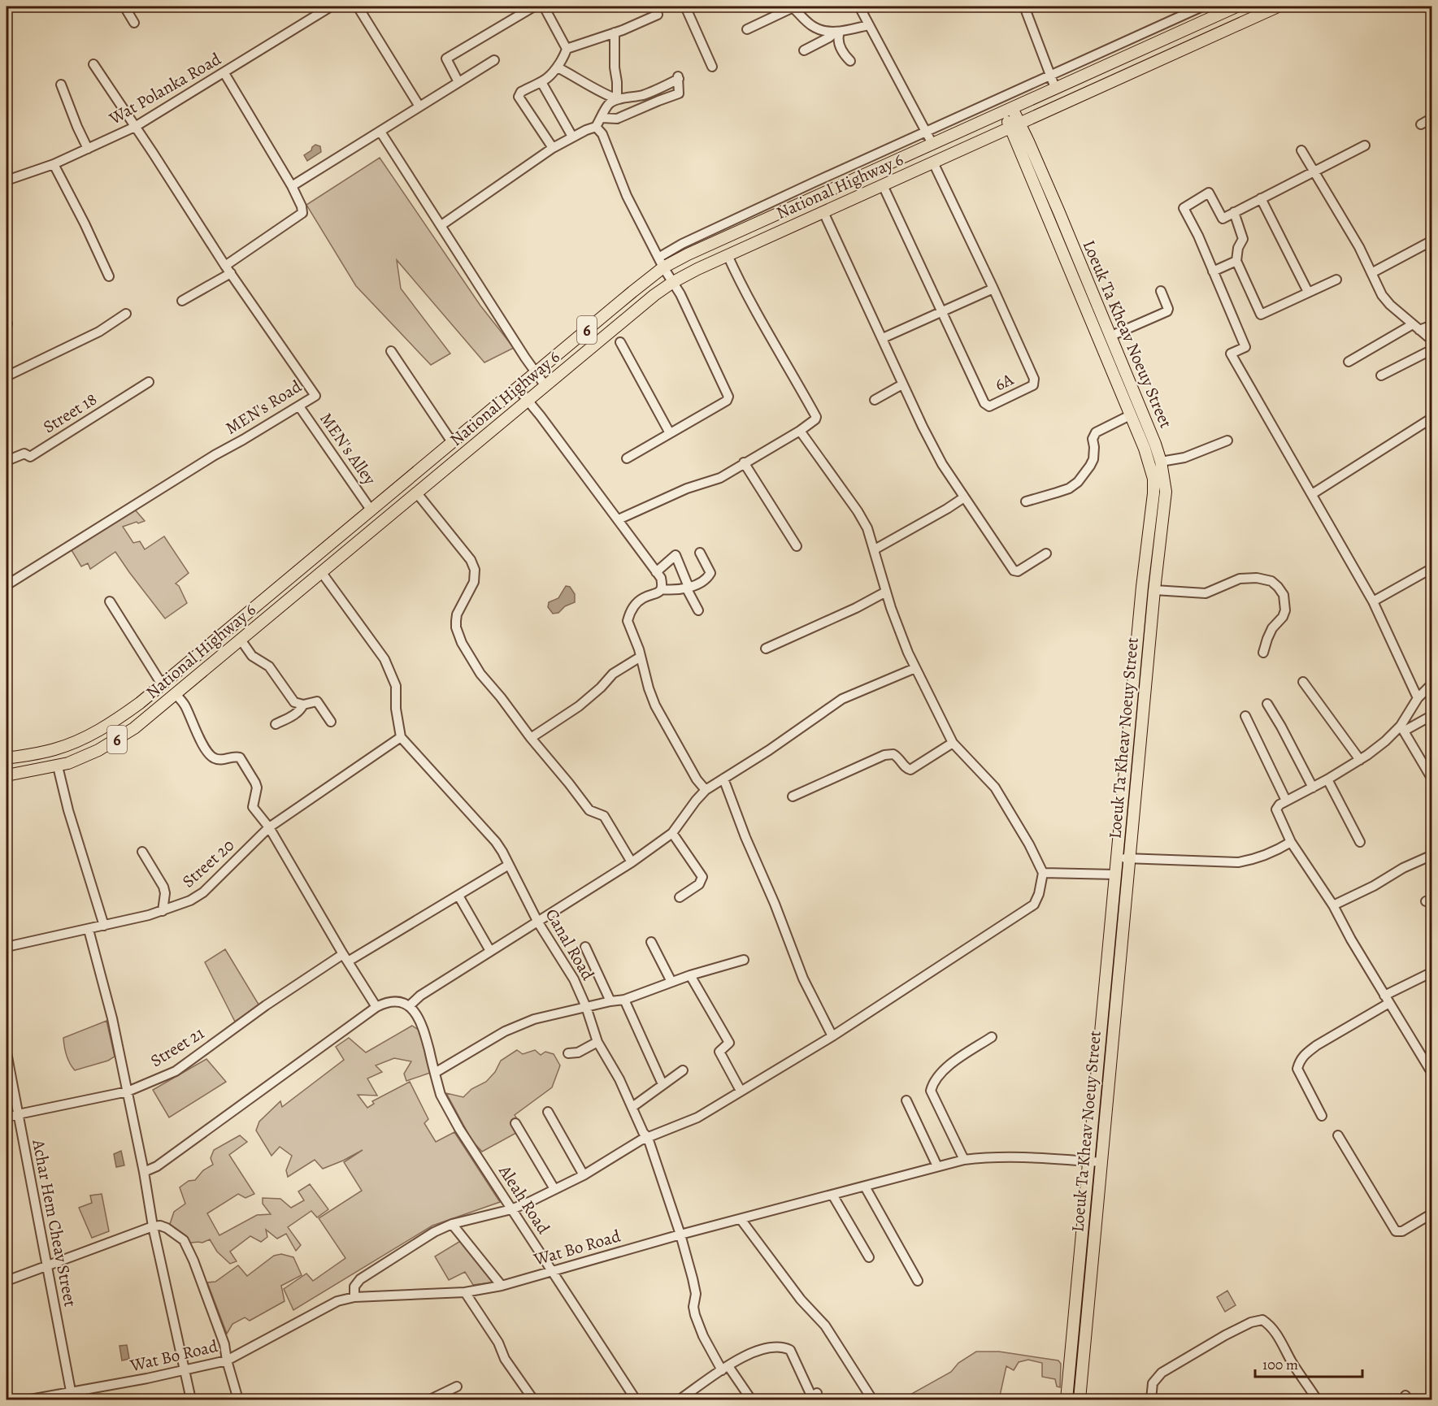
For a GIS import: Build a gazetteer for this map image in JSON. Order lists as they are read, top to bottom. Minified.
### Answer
{"streets":{"main road":["National Highway 6","6","Loeuk Ta Kheav Noeuy Street"],"street":["Wat Polanka Road","6A","MEN's Road","Street 18","MEN's Alley","Street 20","Canal Road","Street 21","Aleah Road","Achar Hem Cheav Street","Wat Bo Road"]},"crossings":[["Wat Polanka Road","MEN's Road"],["National Highway 6","Loeuk Ta Kheav Noeuy Street"],["National Highway 6","6A"],["National Highway 6","MEN's Alley"],["Loeuk Ta Kheav Noeuy Street","Wat Bo Road"],["MEN's Road","MEN's Alley"],["Street 20","Canal Road"],["Canal Road","Street 21"],["Canal Road","Wat Bo Road"],["Street 21","Achar Hem Cheav Street"],["Aleah Road","Wat Bo Road"],["Achar Hem Cheav Street","Wat Bo Road"]],"scale_bar":"100 m"}
